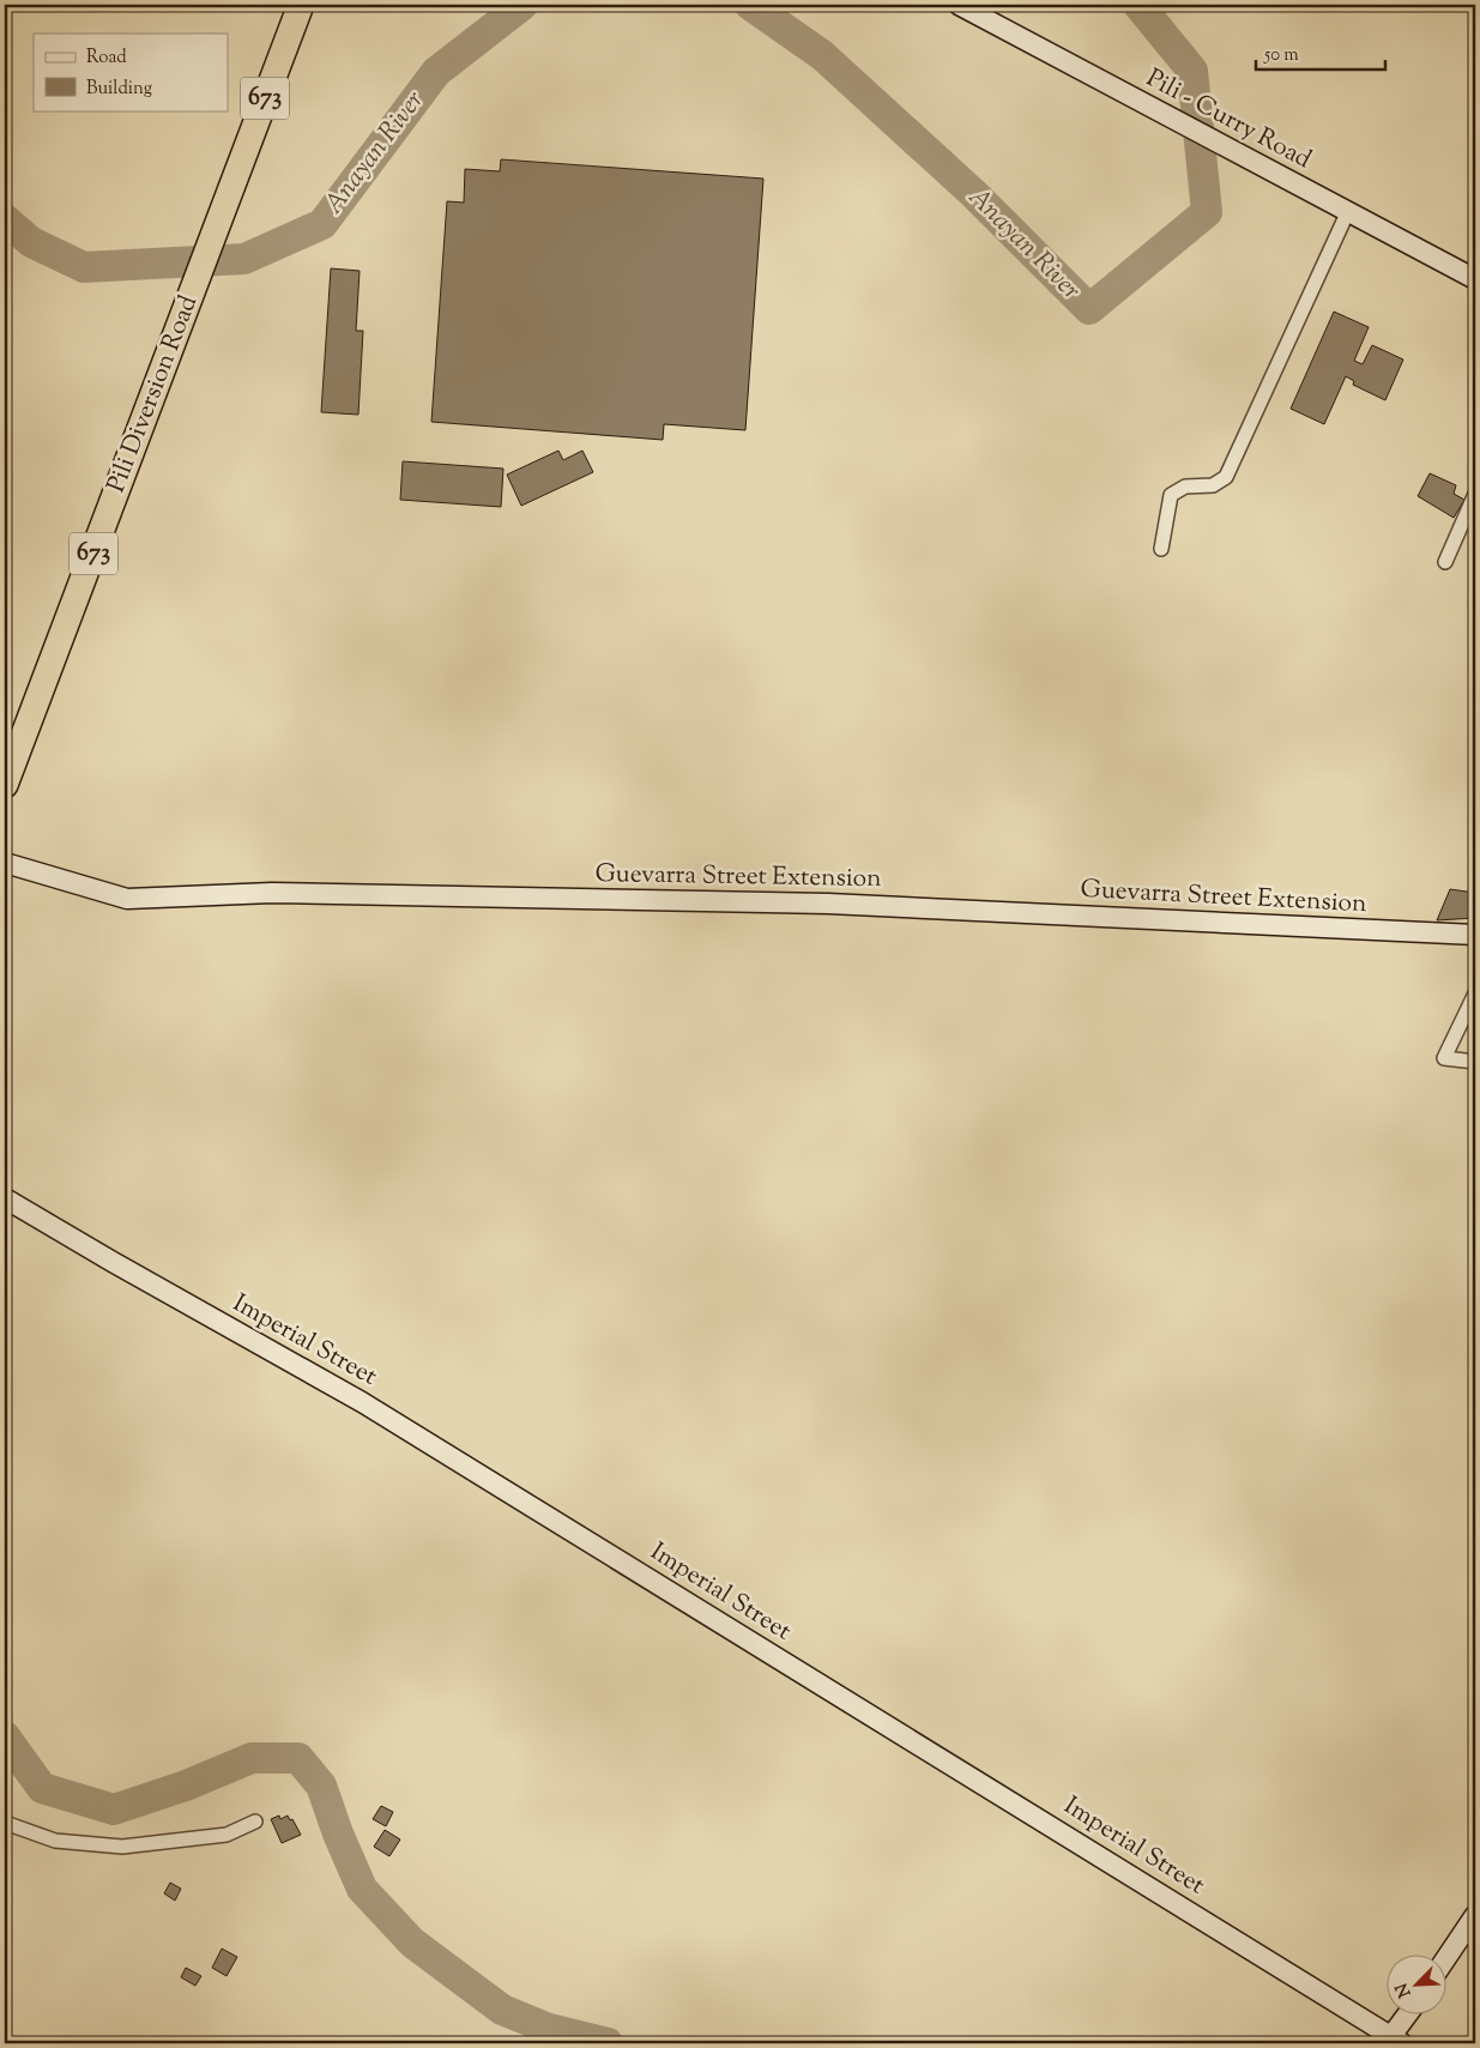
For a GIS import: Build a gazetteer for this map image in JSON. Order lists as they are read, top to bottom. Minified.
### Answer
{"streets":{"highway":["673","Pili Diversion Road"],"street":["Pili - Curry Road","Guevarra Street Extension","Imperial Street"]},"water":["Anayan River"],"legend":["Road","Building"],"scale_bar":"50 m","north":"bottom left"}
